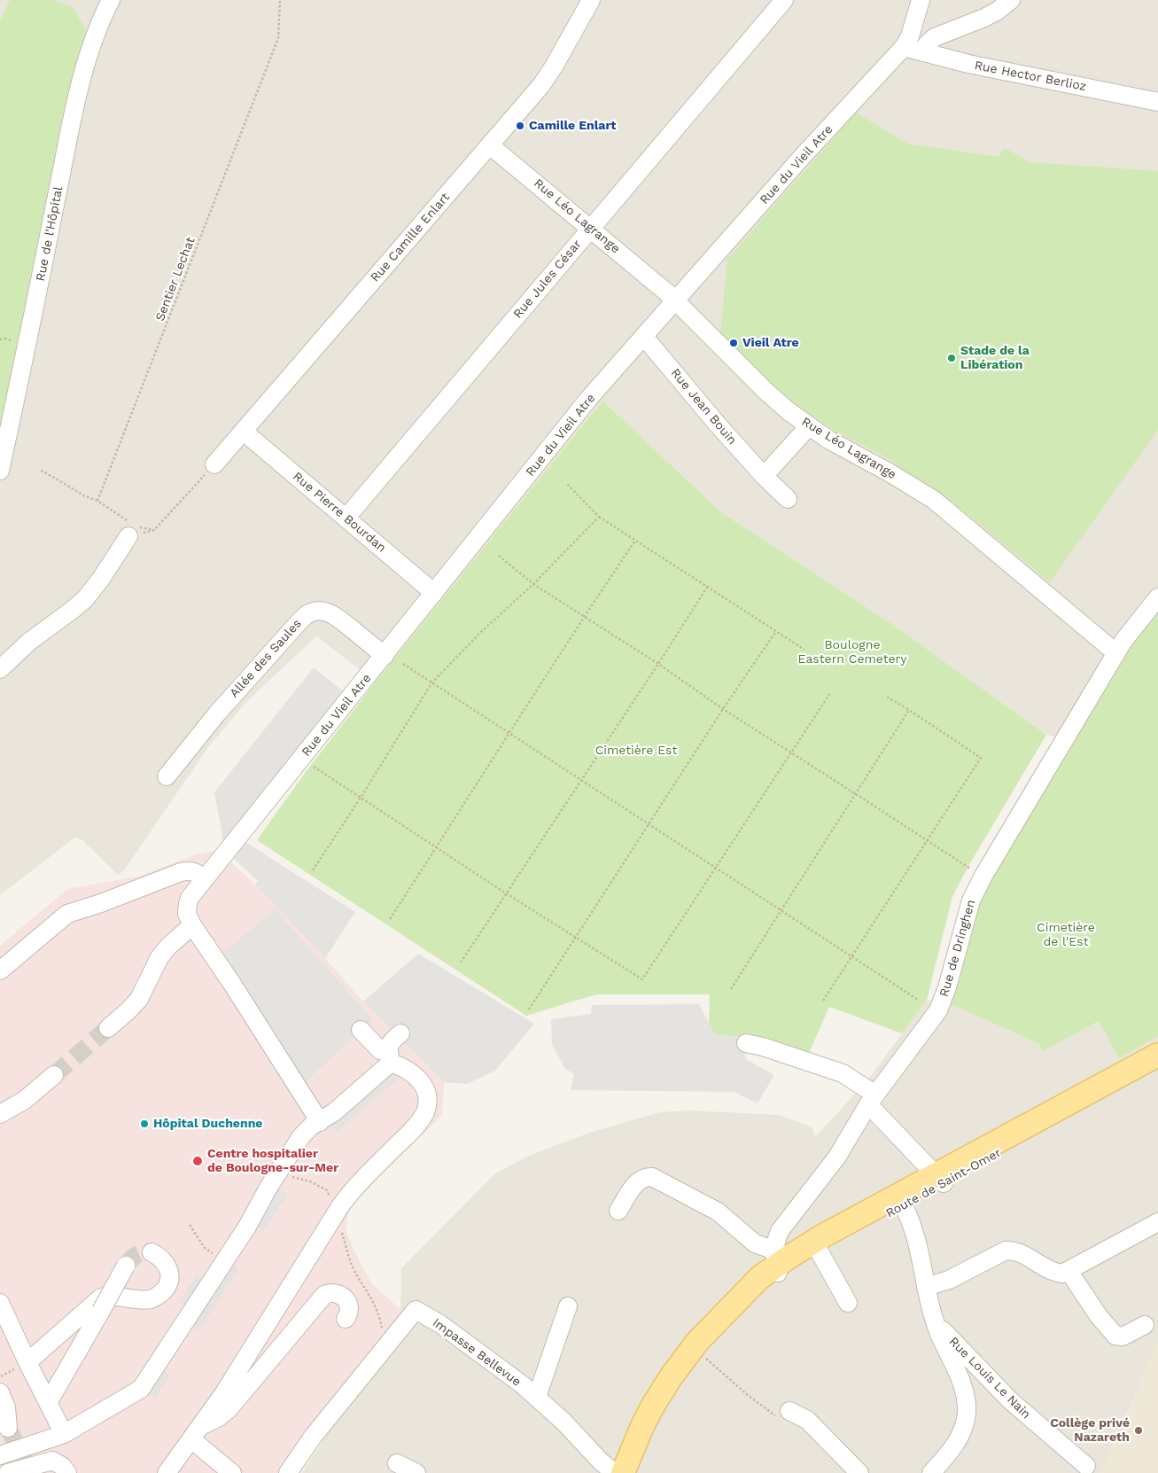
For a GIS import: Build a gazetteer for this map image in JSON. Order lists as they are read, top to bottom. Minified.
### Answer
{"streets":{"main road":["Route de Saint-Omer"],"street":["Rue Hector Berlioz","Rue du Vieil Atre","Rue Léo Lagrange","Rue de l'Hôpital","Rue Camille Enlart","Rue Jules César","Rue Jean Bouin","Rue Pierre Bourdan","Allée des Saules","Rue de Dringhen","Impasse Bellevue","Rue Louis Le Nain"],"path":["Sentier Lechat"]},"crossings":[["Rue Hector Berlioz","Rue du Vieil Atre"],["Rue du Vieil Atre","Rue Léo Lagrange"],["Rue du Vieil Atre","Rue Jean Bouin"],["Rue du Vieil Atre","Rue Pierre Bourdan"],["Rue du Vieil Atre","Allée des Saules"],["Rue Léo Lagrange","Rue Camille Enlart"],["Rue Léo Lagrange","Rue Jules César"],["Rue Léo Lagrange","Rue de Dringhen"],["Rue Camille Enlart","Rue Pierre Bourdan"],["Rue Jules César","Rue Pierre Bourdan"],["Rue de Dringhen","Route de Saint-Omer"]],"parks":["Boulogne Eastern Cemetery","Cimetière Est","Cimetière de l'Est"],"places":["Camille Enlart","Vieil Atre","Stade de la Libération","Hôpital Duchenne","Centre hospitalier de Boulogne-sur-Mer","Collège privé Nazareth"]}
